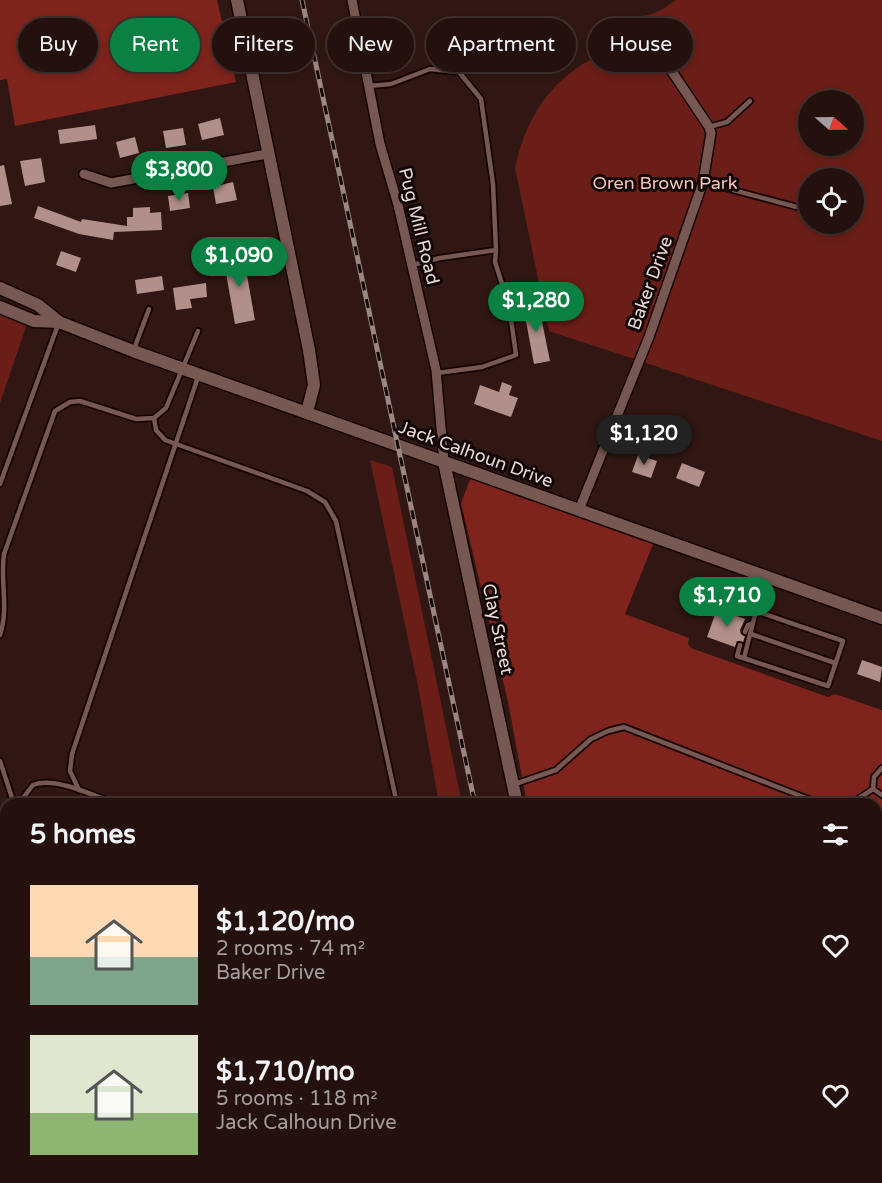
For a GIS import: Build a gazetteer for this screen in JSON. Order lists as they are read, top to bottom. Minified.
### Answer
{"streets":{"street":["Pug Mill Road","Baker Drive","Jack Calhoun Drive","Clay Street"]},"crossings":[["Pug Mill Road","Jack Calhoun Drive"],["Pug Mill Road","Clay Street"],["Baker Drive","Jack Calhoun Drive"],["Jack Calhoun Drive","Clay Street"]],"parks":["Oren Brown Park"],"north":"right","page":{"chip":["Buy","Rent","Filters","New","Apartment","House"],"price":["$3,800","$1,090","$1,280","$1,120","$1,710"],"heading":"5 homes","list":[{"name":"$1,120/mo","note":"2 rooms · 74 m² · Baker Drive"},{"name":"$1,710/mo","note":"5 rooms · 118 m² · Jack Calhoun Drive"}]}}
